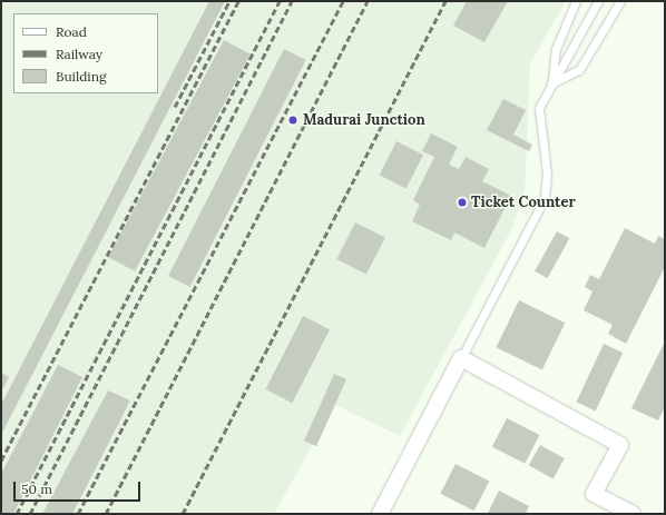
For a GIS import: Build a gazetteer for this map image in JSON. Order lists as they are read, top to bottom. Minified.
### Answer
{"places":["Madurai Junction","Ticket Counter"],"legend":["Road","Railway","Building"],"scale_bar":"50 m"}
